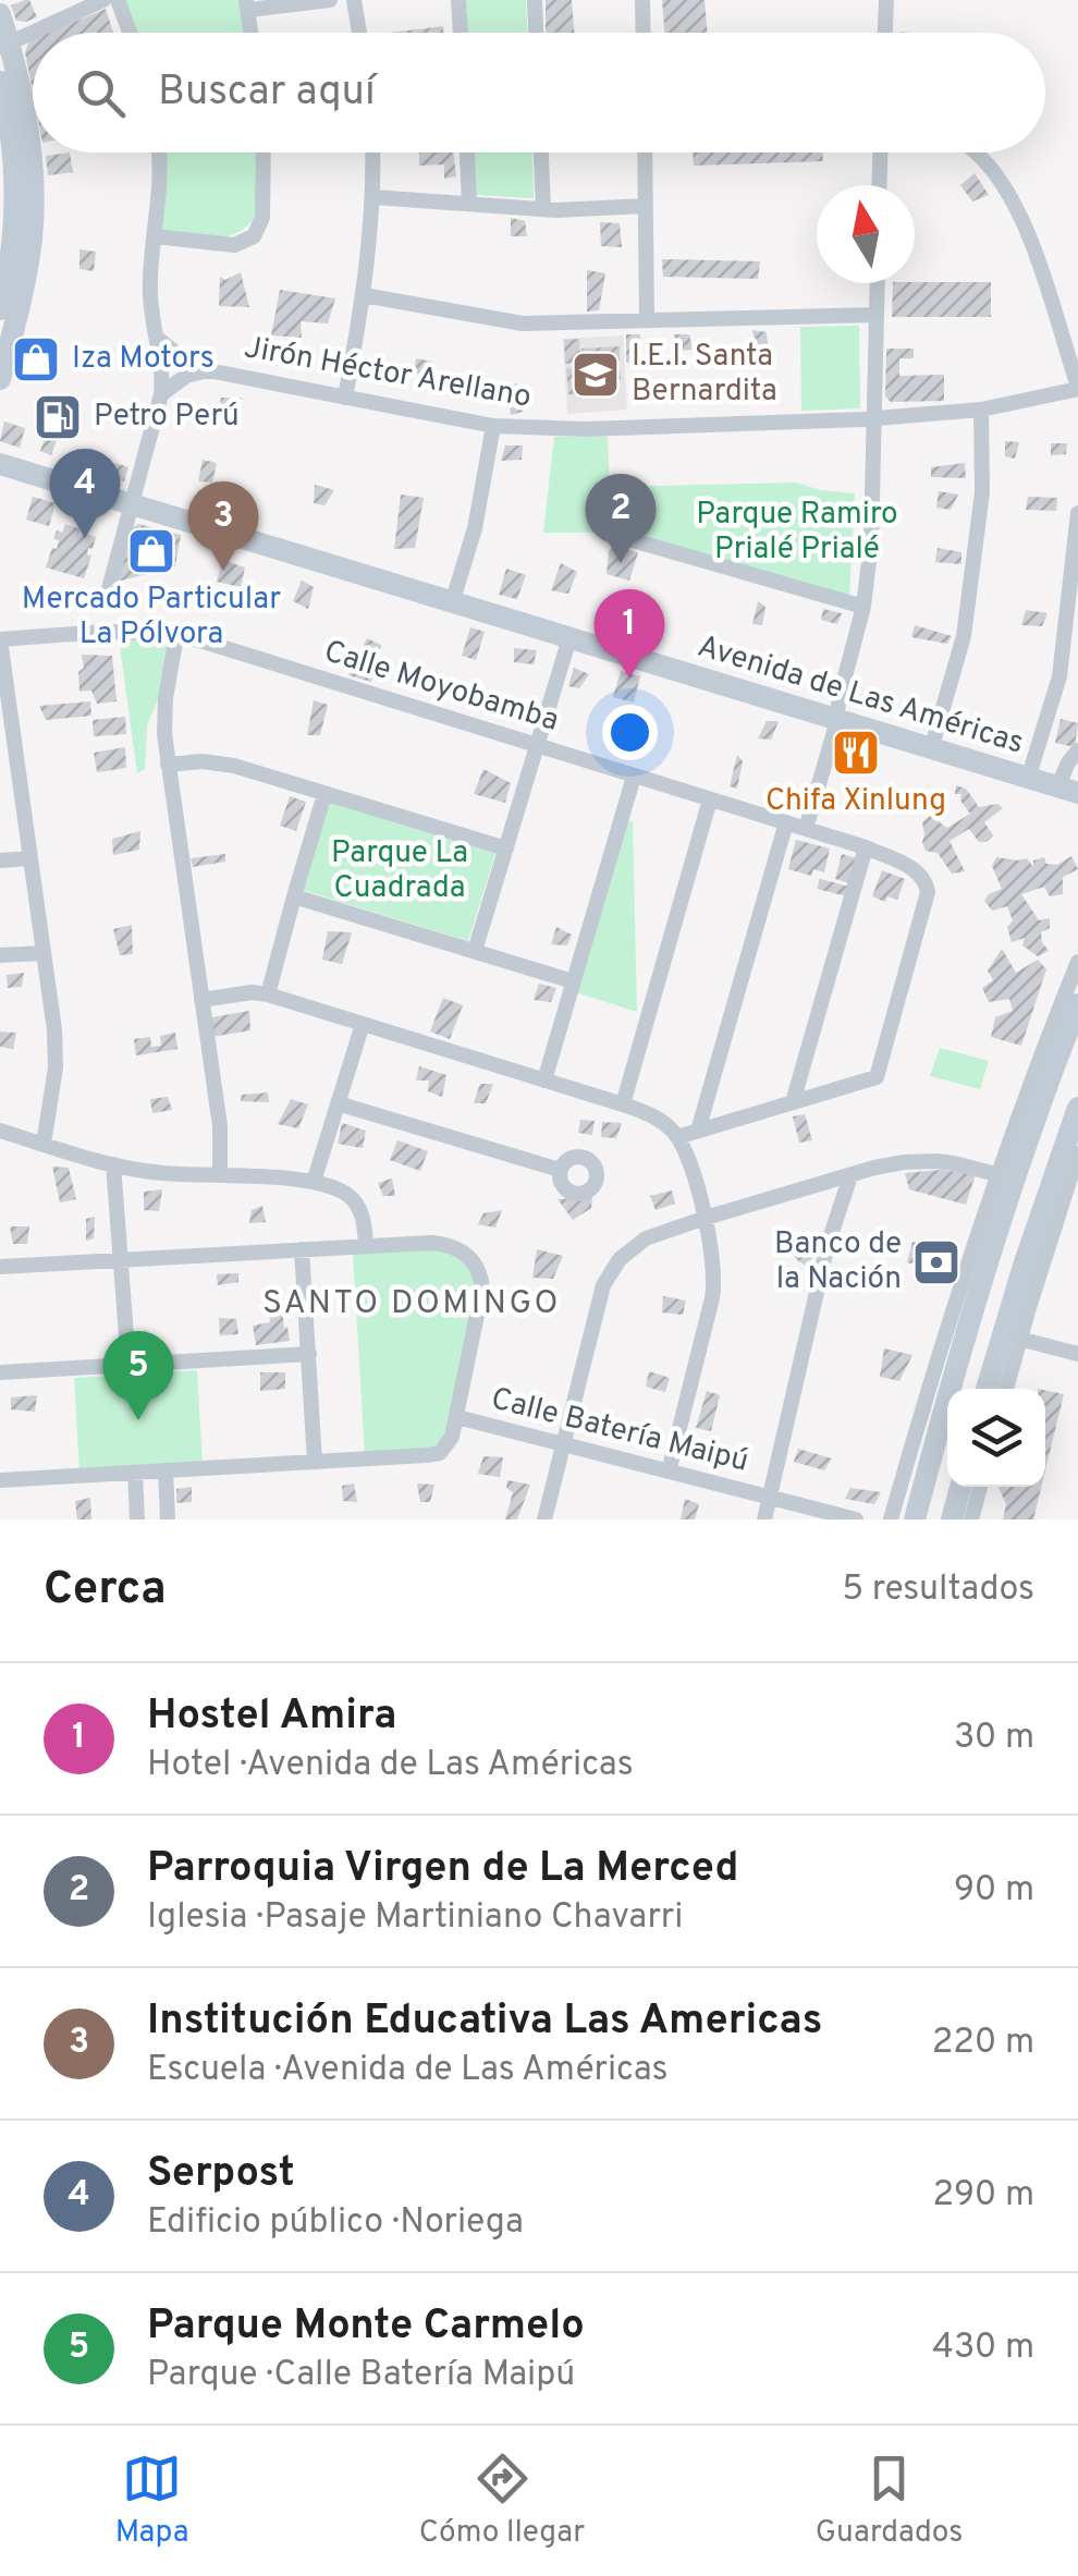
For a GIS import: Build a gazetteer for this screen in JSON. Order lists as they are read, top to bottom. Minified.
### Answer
{"streets":{"main road":["Avenida de Las Américas"],"street":["Jirón Héctor Arellano","Calle Moyobamba","Calle Batería Maipú"]},"districts":["SANTO DOMINGO"],"parks":["Parque Ramiro Prialé Prialé","Parque La Cuadrada"],"places":{"shop":["Iza Motors","Mercado Particular La Pólvora"],"school or university":["I.E.I. Santa Bernardita"],"fuel station":["Petro Perú"],"restaurant":["Chifa Xinlung"],"bank":["Banco de la Nación"]},"north":"top","page":{"search":"Buscar aquí","pins":["4","2","3","1","5"],"heading":["Cerca","5 resultados"],"list":[{"mark":"1","name":"Hostel Amira","note":"Hotel · Avenida de Las Américas","value":"30 m"},{"mark":"2","name":"Parroquia Virgen de La Merced","note":"Iglesia · Pasaje Martiniano Chavarri","value":"90 m"},{"mark":"3","name":"Institución Educativa Las Americas","note":"Escuela · Avenida de Las Américas","value":"220 m"},{"mark":"4","name":"Serpost","note":"Edificio público · Noriega","value":"290 m"},{"mark":"5","name":"Parque Monte Carmelo","note":"Parque · Calle Batería Maipú","value":"430 m"}],"nav":["Mapa","Cómo llegar","Guardados"]}}
